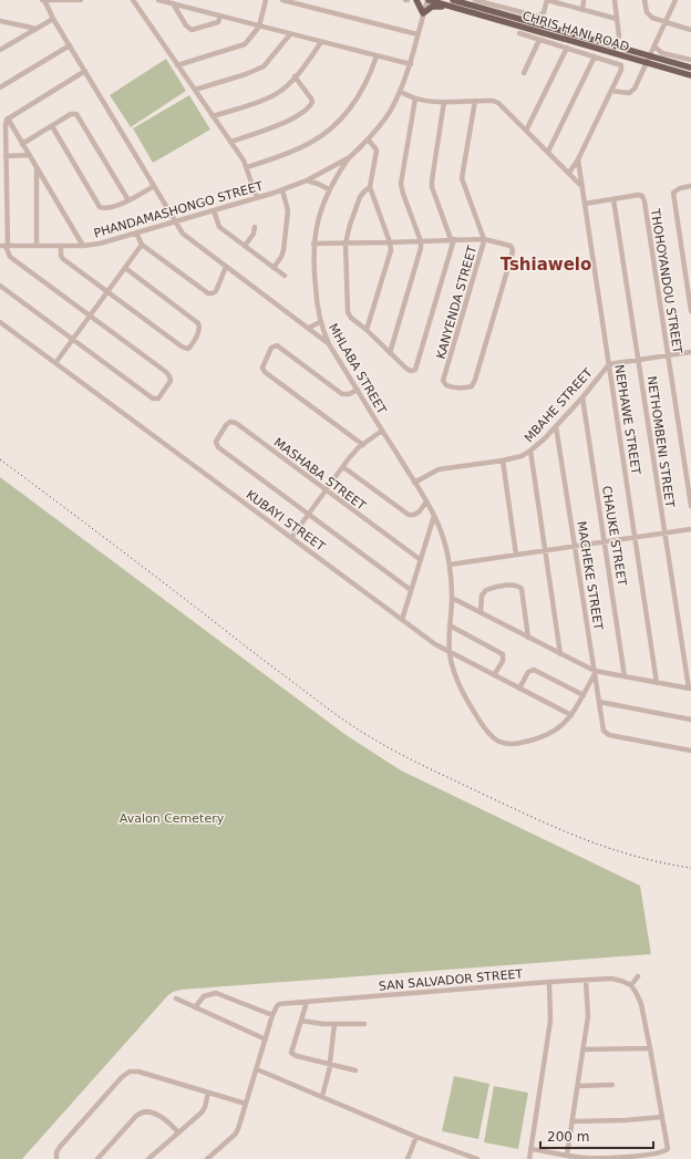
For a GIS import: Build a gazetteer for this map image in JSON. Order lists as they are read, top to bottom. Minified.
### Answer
{"streets":{"main road":["CHRIS HANI ROAD"],"street":["PHANDAMASHONGO STREET","THOHOYANDOU STREET","KANYENDA STREET","MHLABA STREET","MBAHE STREET","NEPHAWE STREET","NETHOMBENI STREET","MASHABA STREET","KUBAYI STREET","CHAUKE STREET","MACHEKE STREET","SAN SALVADOR STREET"]},"crossings":[["CHRIS HANI ROAD","MHLABA STREET"],["PHANDAMASHONGO STREET","MHLABA STREET"],["THOHOYANDOU STREET","MBAHE STREET"],["THOHOYANDOU STREET","NEPHAWE STREET"],["THOHOYANDOU STREET","NETHOMBENI STREET"],["MHLABA STREET","MBAHE STREET"],["MHLABA STREET","KUBAYI STREET"],["MHLABA STREET","MACHEKE STREET"],["MBAHE STREET","NEPHAWE STREET"],["MBAHE STREET","NETHOMBENI STREET"],["MBAHE STREET","CHAUKE STREET"],["MBAHE STREET","MACHEKE STREET"]],"districts":["Tshiawelo"],"parks":["Avalon Cemetery"],"scale_bar":"200 m"}
